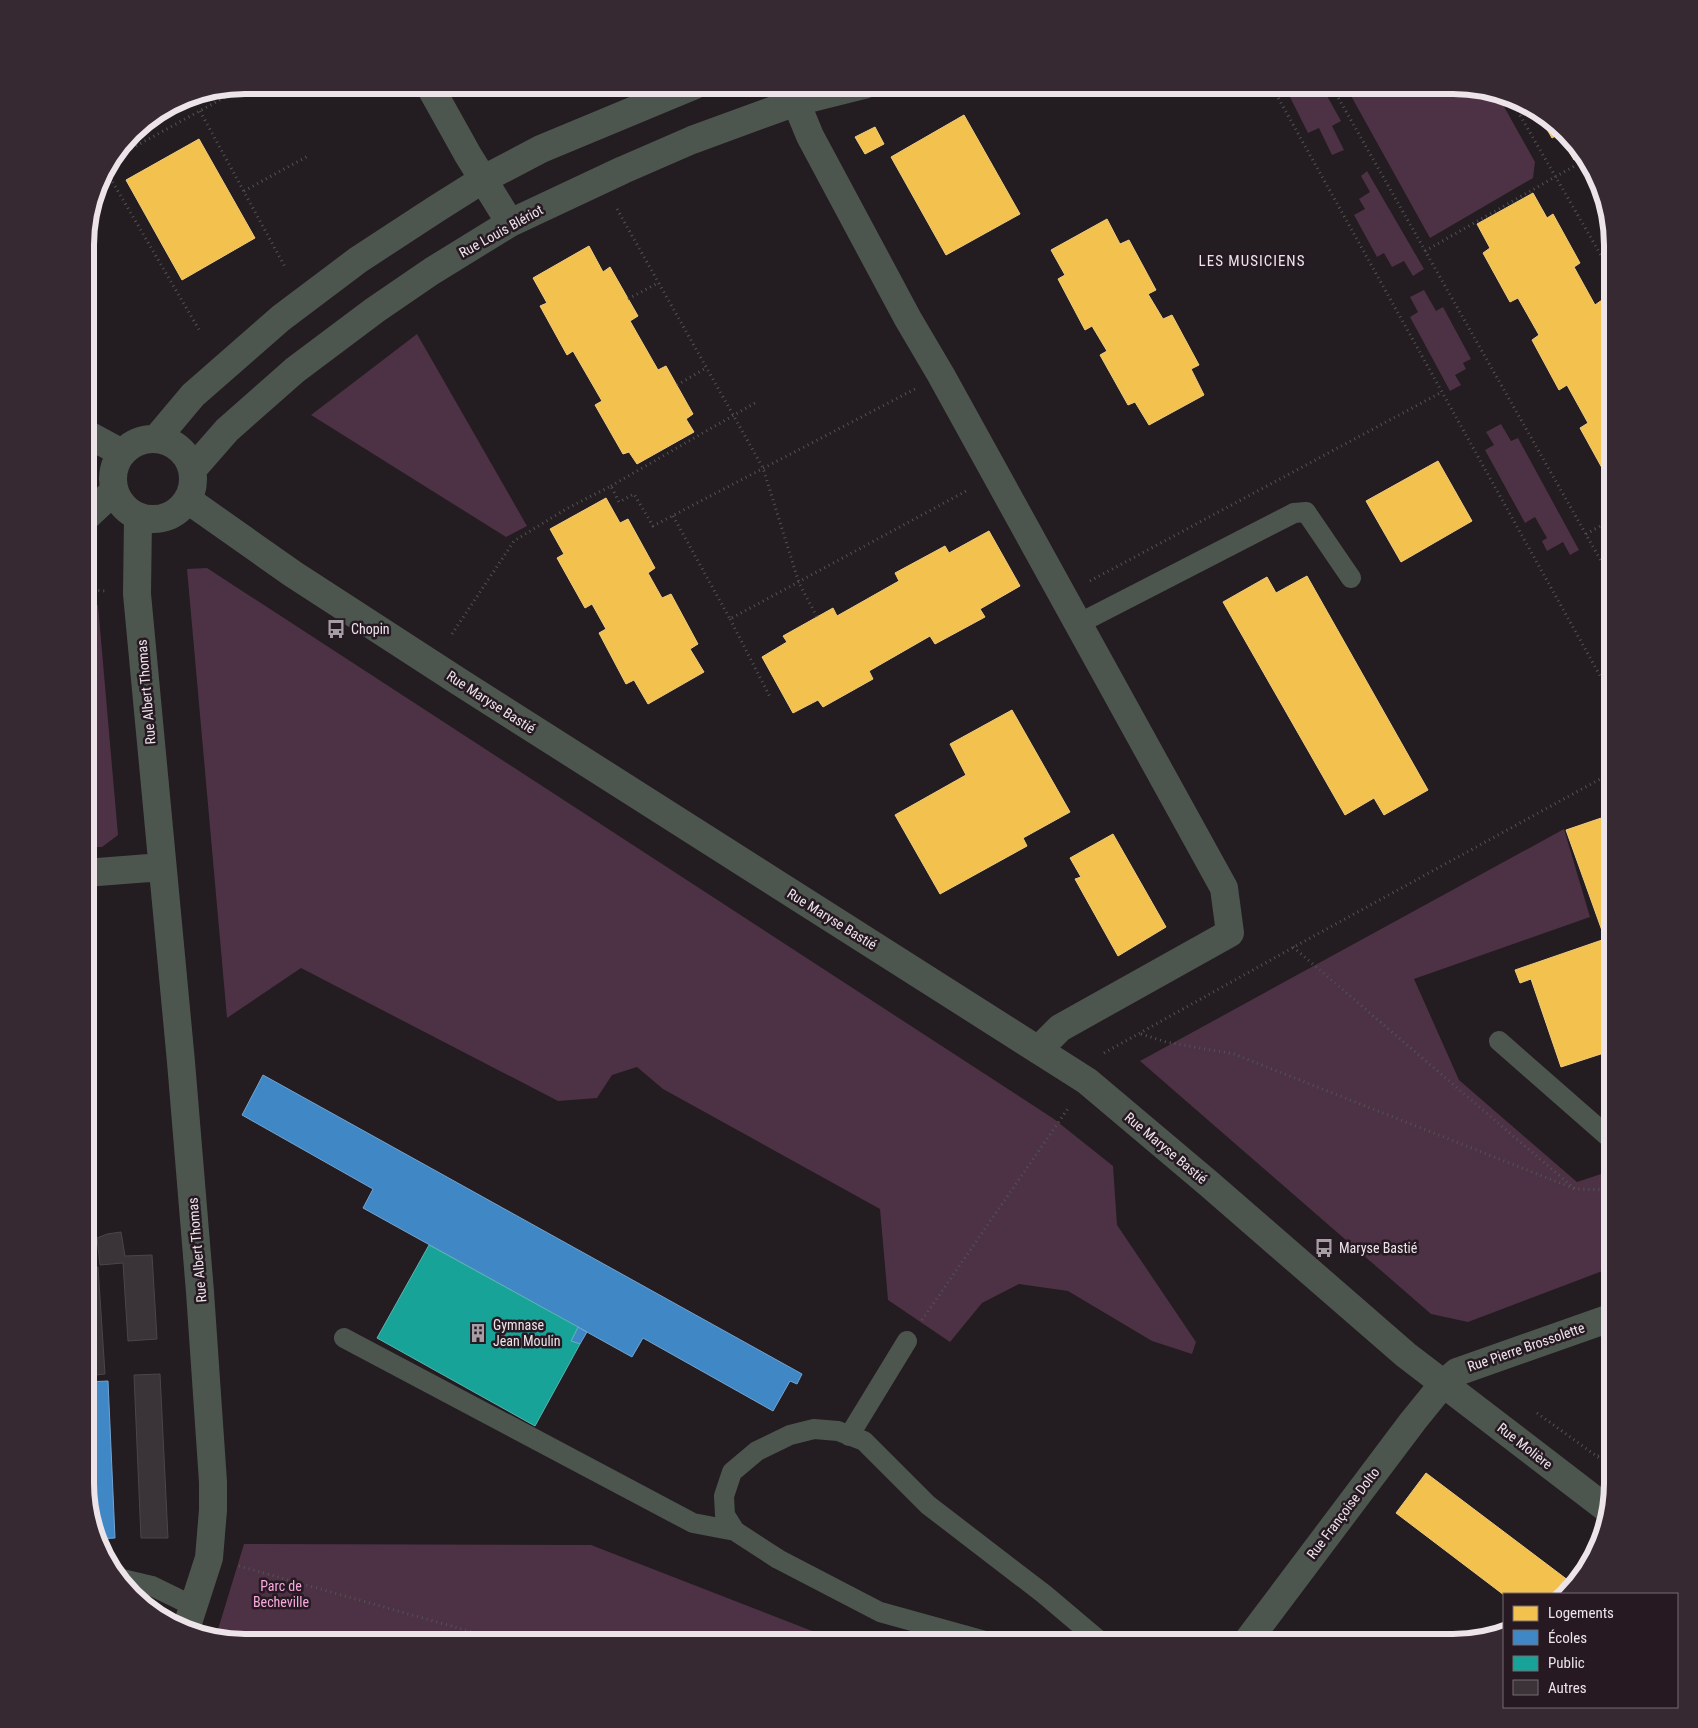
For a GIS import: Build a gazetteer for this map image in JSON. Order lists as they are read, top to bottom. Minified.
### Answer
{"streets":{"street":["Rue Louis Blériot","Rue Albert Thomas","Rue Maryse Bastié","Rue Pierre Brossolette","Rue Molière","Rue Françoise Dolto"]},"crossings":[["Rue Louis Blériot","Rue Albert Thomas"],["Rue Louis Blériot","Rue Maryse Bastié"],["Rue Albert Thomas","Rue Maryse Bastié"],["Rue Maryse Bastié","Rue Pierre Brossolette"],["Rue Maryse Bastié","Rue Molière"],["Rue Maryse Bastié","Rue Françoise Dolto"],["Rue Pierre Brossolette","Rue Molière"],["Rue Pierre Brossolette","Rue Françoise Dolto"],["Rue Molière","Rue Françoise Dolto"]],"districts":["LES MUSICIENS"],"parks":["Parc de Becheville"],"places":{"bus stop":["Chopin","Maryse Bastié"],"building":["Gymnase Jean Moulin"]},"legend":["Logements","Écoles","Public","Autres"]}
